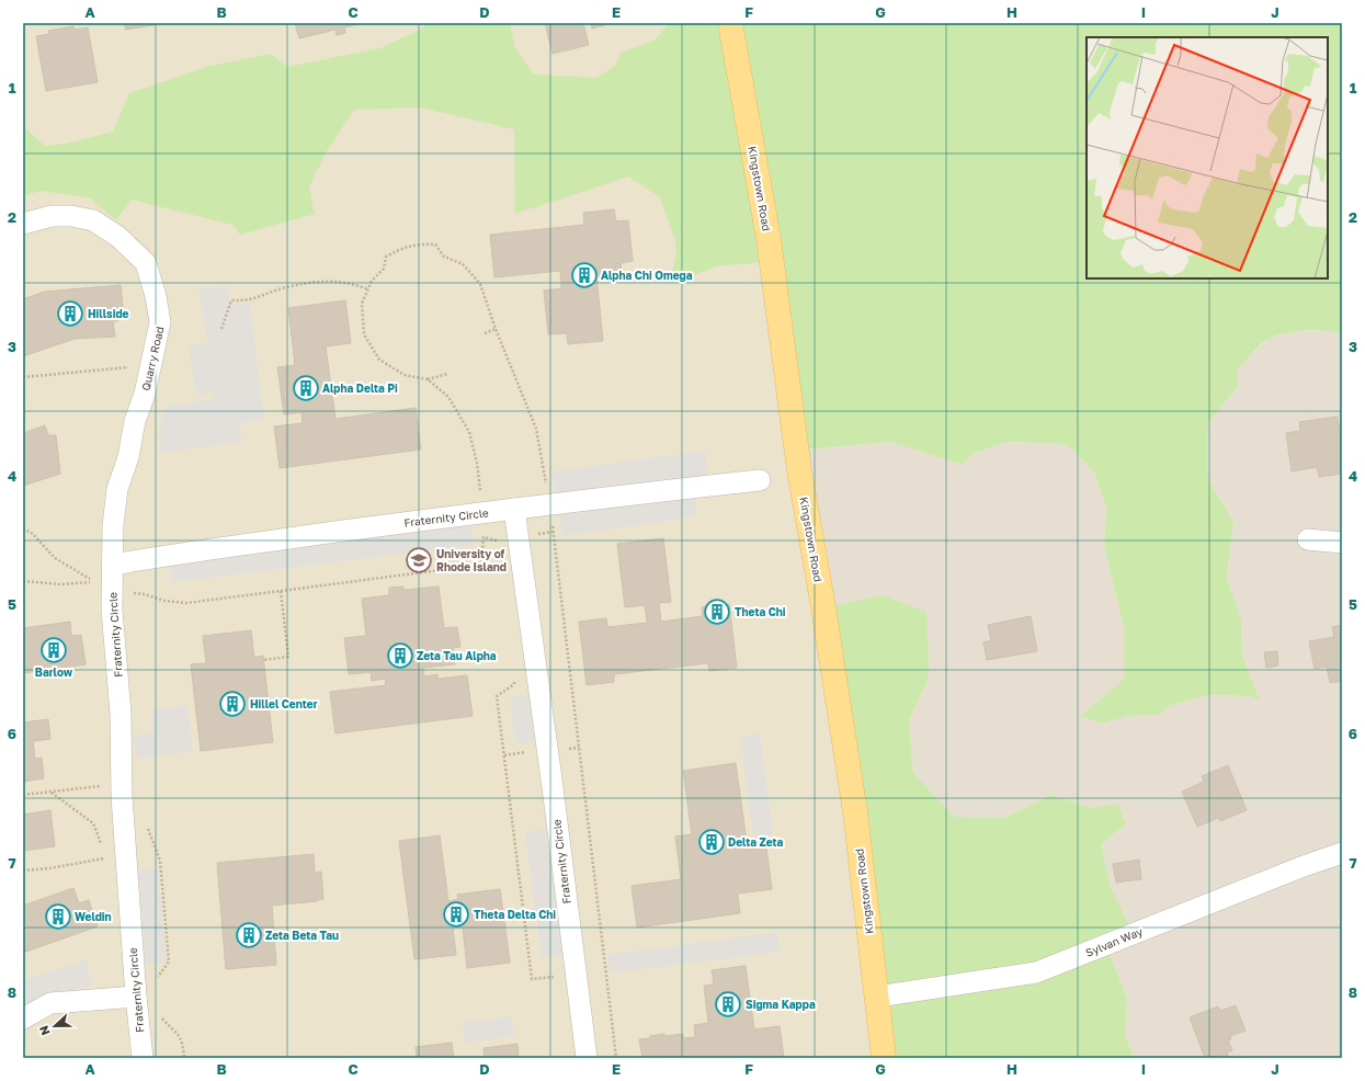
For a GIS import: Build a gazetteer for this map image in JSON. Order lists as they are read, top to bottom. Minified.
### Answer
{"streets":{"main road":["Kingstown Road"],"street":["Quarry Road","Fraternity Circle","Sylvan Way"]},"crossings":[["Kingstown Road","Sylvan Way"],["Quarry Road","Fraternity Circle"]],"places":{"building":["Alpha Chi Omega","Hillside","Alpha Delta Pi","Theta Chi","Barlow","Zeta Tau Alpha","Hillel Center","Delta Zeta","Theta Delta Chi","Weldin","Zeta Beta Tau","Sigma Kappa"],"school or university":["University of Rhode Island"]},"north":"left","grid":{"columns":["A","B","C","D","E","F","G","H","I","J"],"rows":["1","2","3","4","5","6","7","8"]}}
